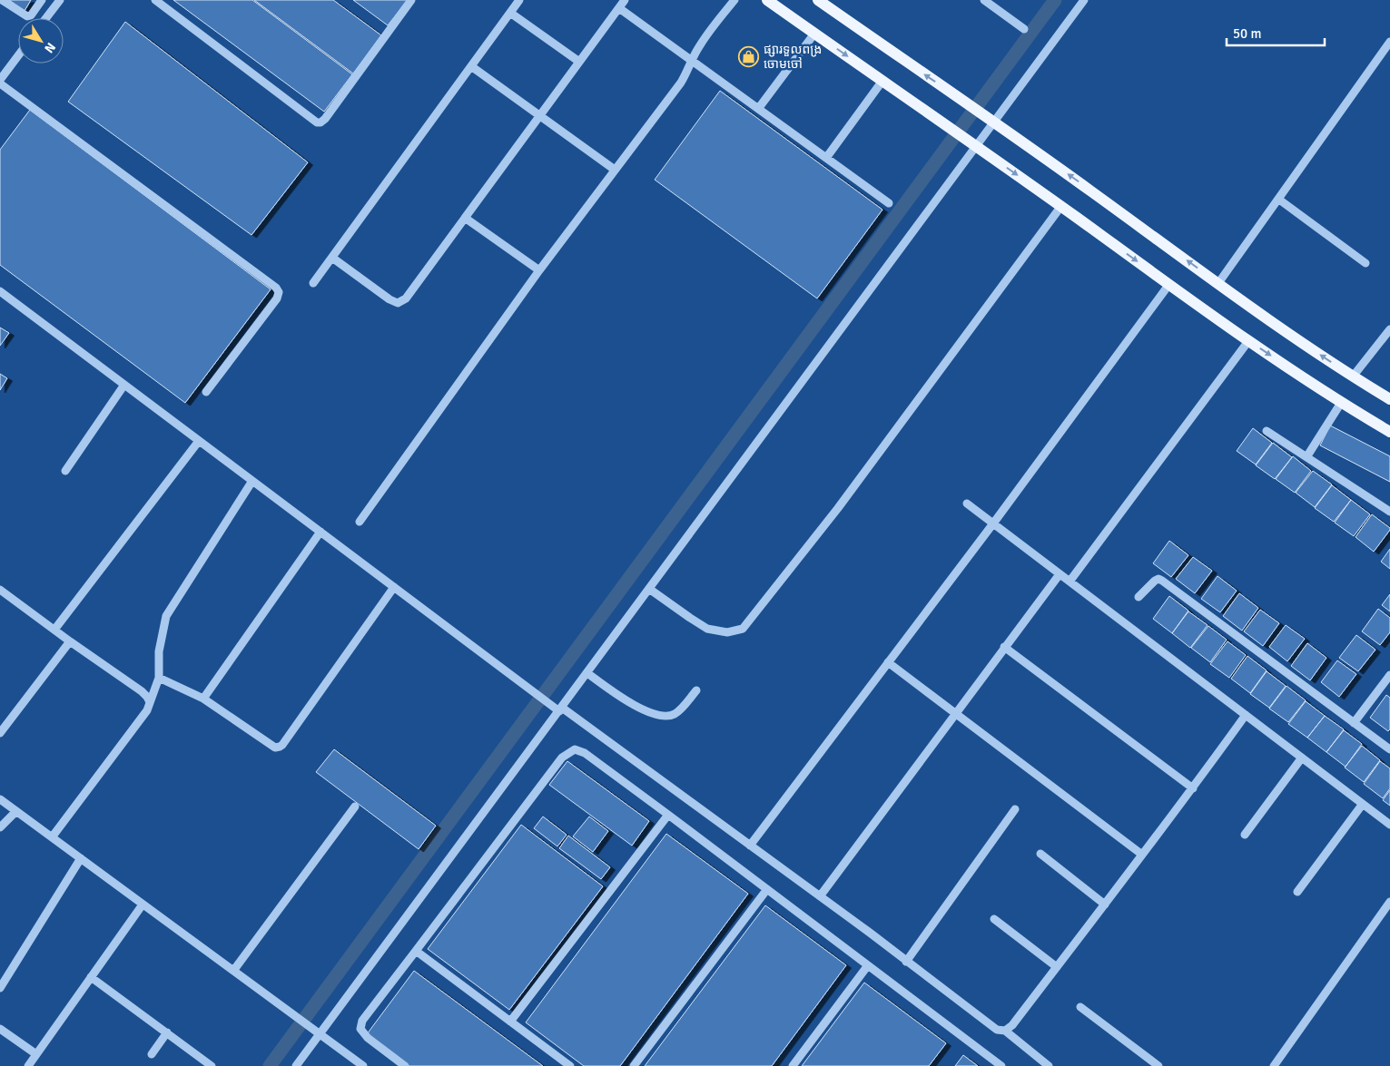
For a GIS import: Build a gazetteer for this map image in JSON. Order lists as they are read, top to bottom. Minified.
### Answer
{"places":{"shop":["ផ្សារទួលពង្រ ចោមចៅ"]},"scale_bar":"50 m","north":"bottom right"}
